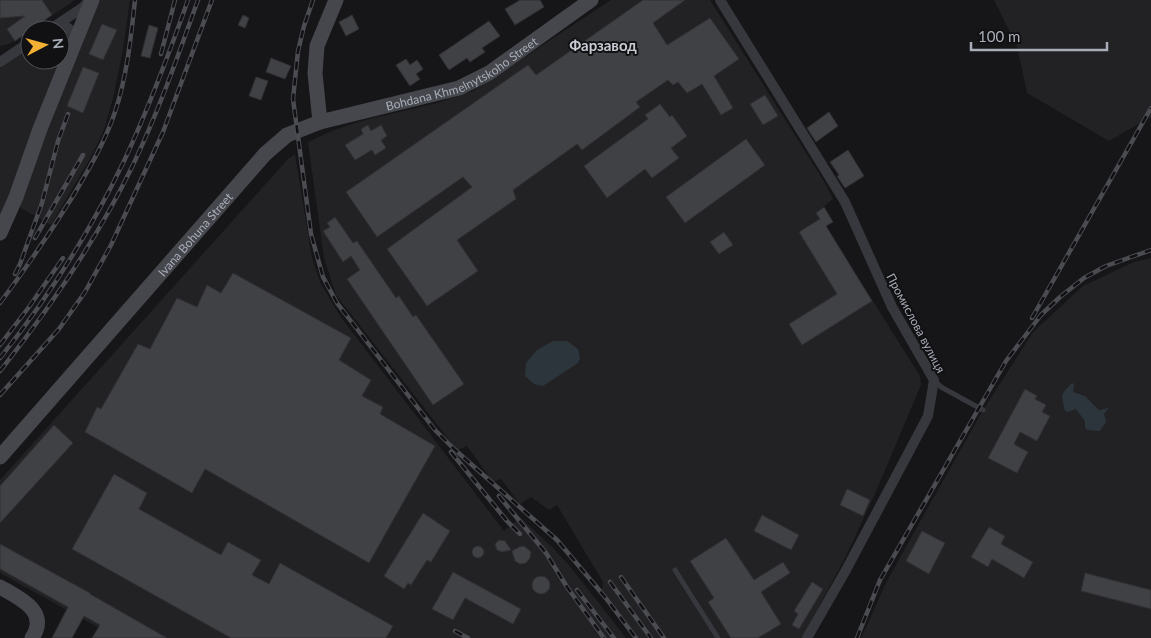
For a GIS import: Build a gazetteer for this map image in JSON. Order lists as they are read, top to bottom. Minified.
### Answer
{"streets":{"street":["Bohdana Khmelnytskoho Street","Ivana Bohuna Street","Промислова вулиця"]},"crossings":[["Bohdana Khmelnytskoho Street","Ivana Bohuna Street"]],"districts":["Фарзавод"],"scale_bar":"100 m","north":"right"}
